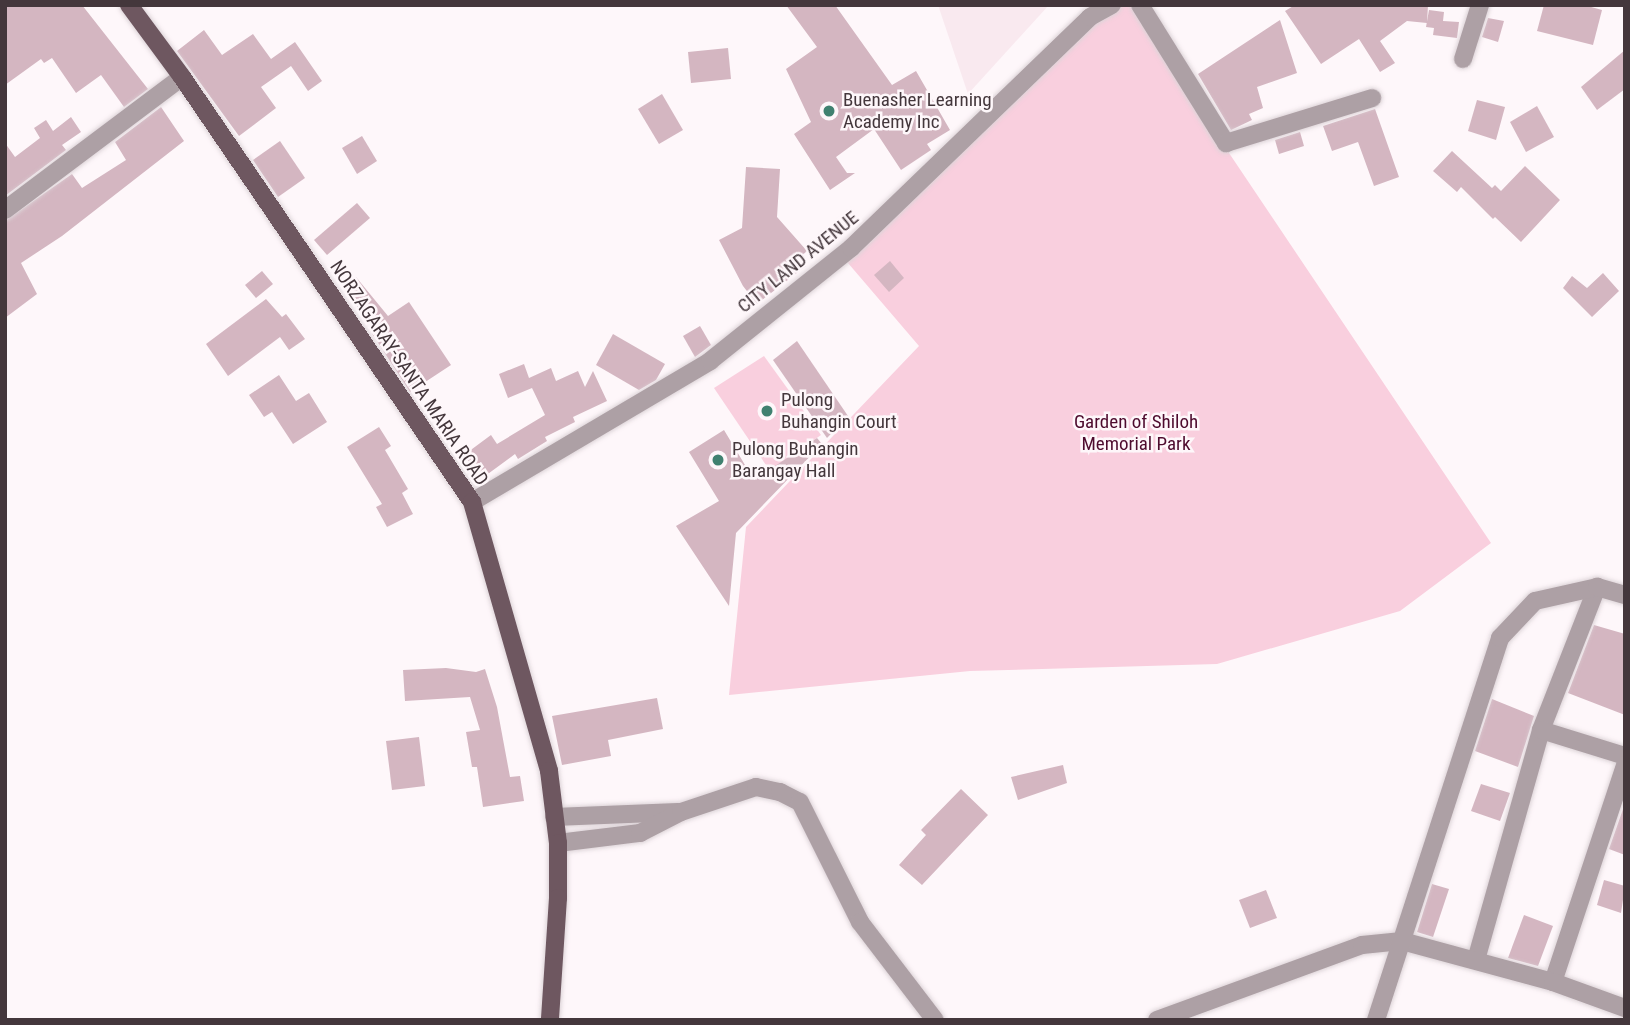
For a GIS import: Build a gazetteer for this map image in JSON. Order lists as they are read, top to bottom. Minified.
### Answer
{"streets":{"main road":["NORZAGARAY-SANTA MARIA ROAD"],"street":["CITY LAND AVENUE"]},"crossings":[["CITY LAND AVENUE","NORZAGARAY-SANTA MARIA ROAD"]],"parks":["Garden of Shiloh Memorial Park"],"places":["Buenasher Learning Academy Inc","Pulong Buhangin Court","Pulong Buhangin Barangay Hall"]}
